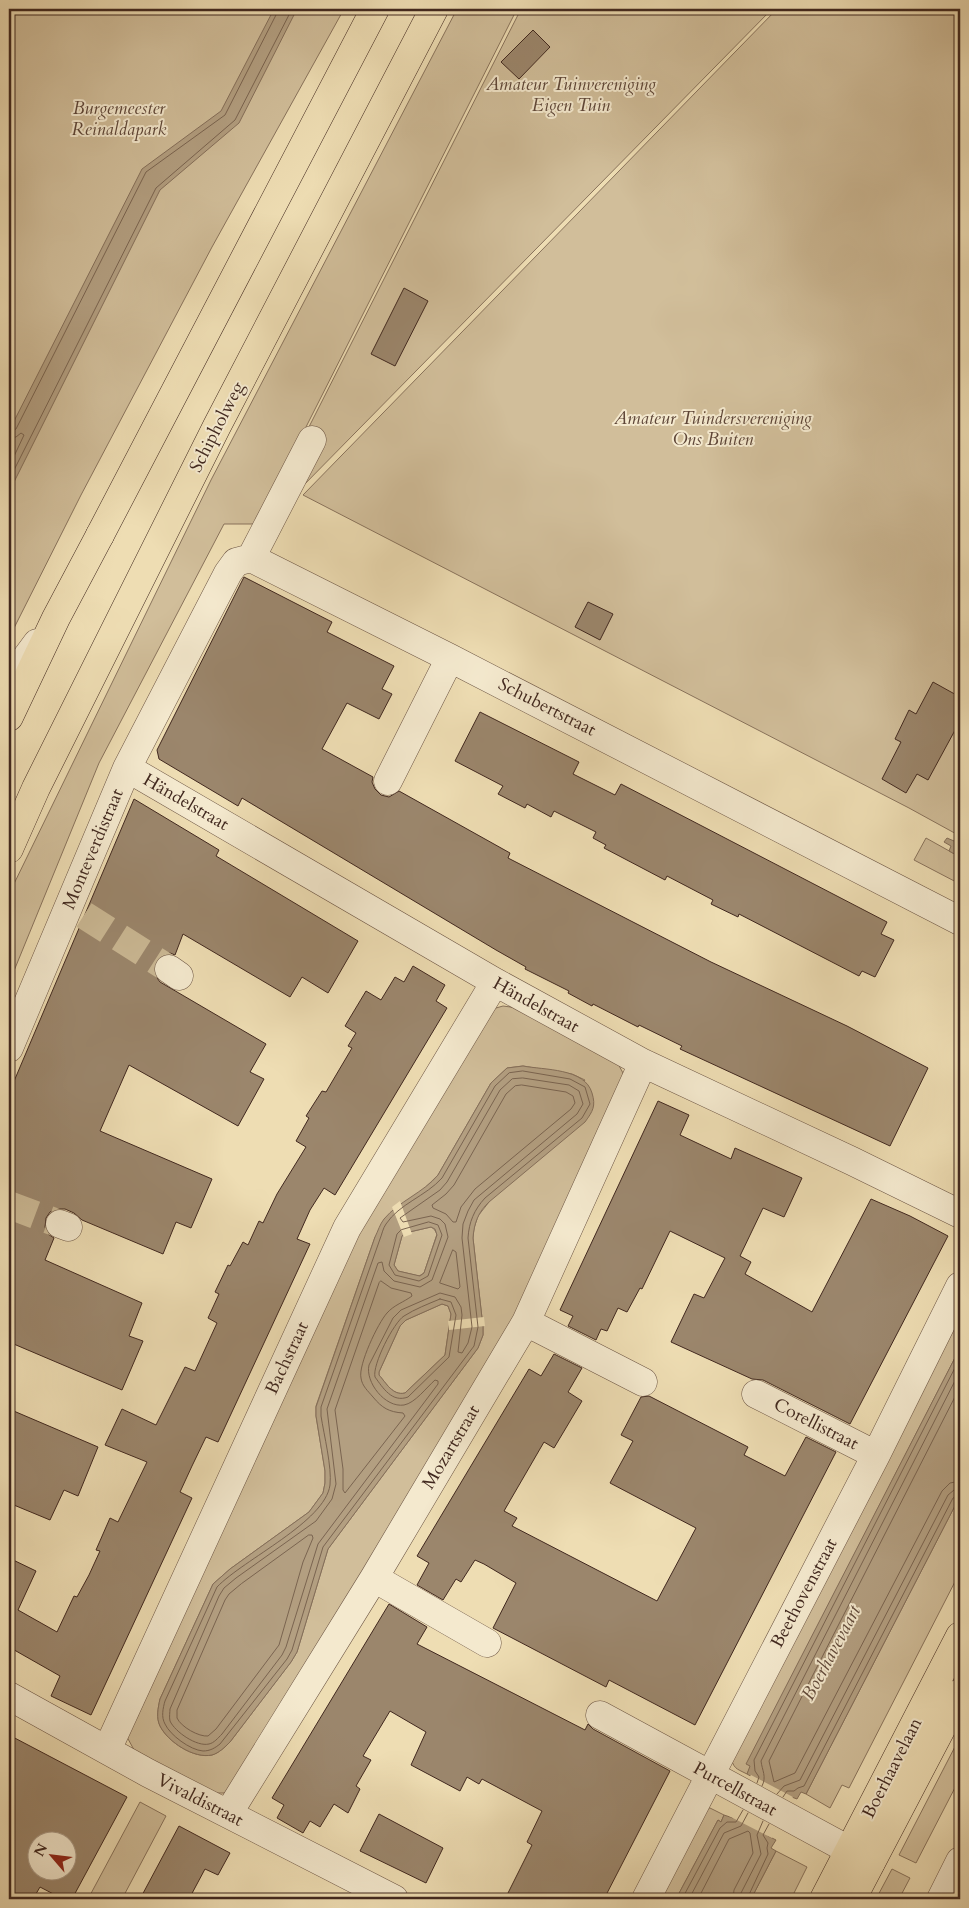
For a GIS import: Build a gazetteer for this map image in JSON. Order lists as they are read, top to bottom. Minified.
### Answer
{"streets":{"main road":["Schipholweg","Boerhaavelaan"],"street":["Schubertstraat","Händelstraat","Monteverdistraat","Bachstraat","Corellistraat","Mozartstraat","Beethovenstraat","Purcellstraat","Vivaldistraat"]},"crossings":[["Schubertstraat","Monteverdistraat"],["Händelstraat","Monteverdistraat"],["Händelstraat","Bachstraat"],["Händelstraat","Mozartstraat"],["Bachstraat","Vivaldistraat"],["Corellistraat","Beethovenstraat"],["Mozartstraat","Vivaldistraat"],["Beethovenstraat","Purcellstraat"],["Boerhaavelaan","Purcellstraat"]],"water":["Boerhavevaart"],"parks":["Amateur Tuinvereniging Eigen Tuin","Burgemeester Reinaldapark","Amateur Tuindersvereniging Ons Buiten"],"north":"top left"}
